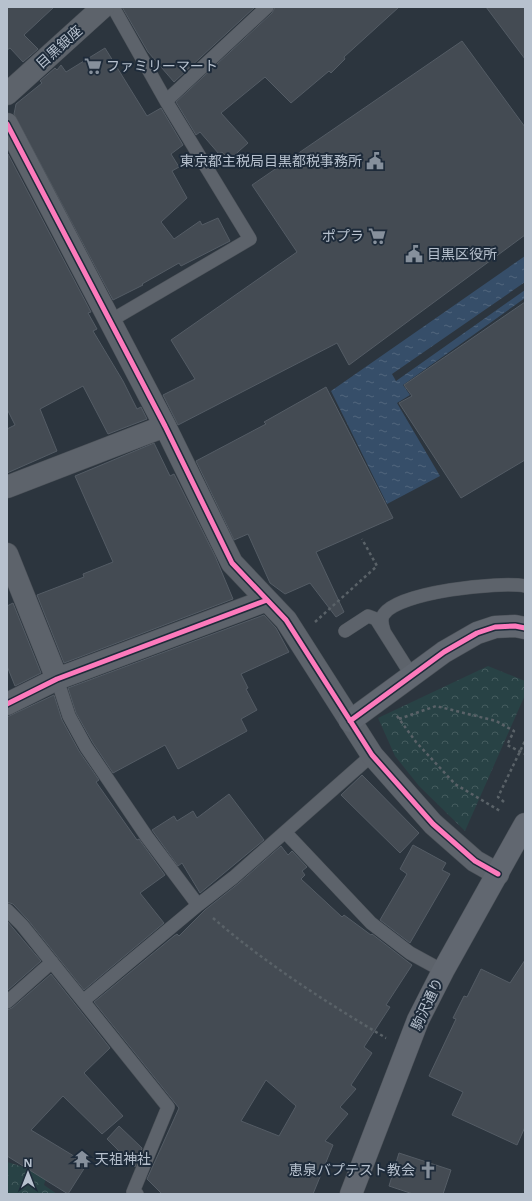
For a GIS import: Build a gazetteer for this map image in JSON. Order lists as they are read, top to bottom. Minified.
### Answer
{"streets":{"main road":["駒沢通り"],"street":["目黒銀座"]},"places":{"supermarket":["ファミリーマート","ポプラ"],"public building":["東京都主税局目黒都税事務所","目黒区役所"],"temple":["天祖神社"],"church":["恵泉バプテスト教会"]},"north":"top"}
